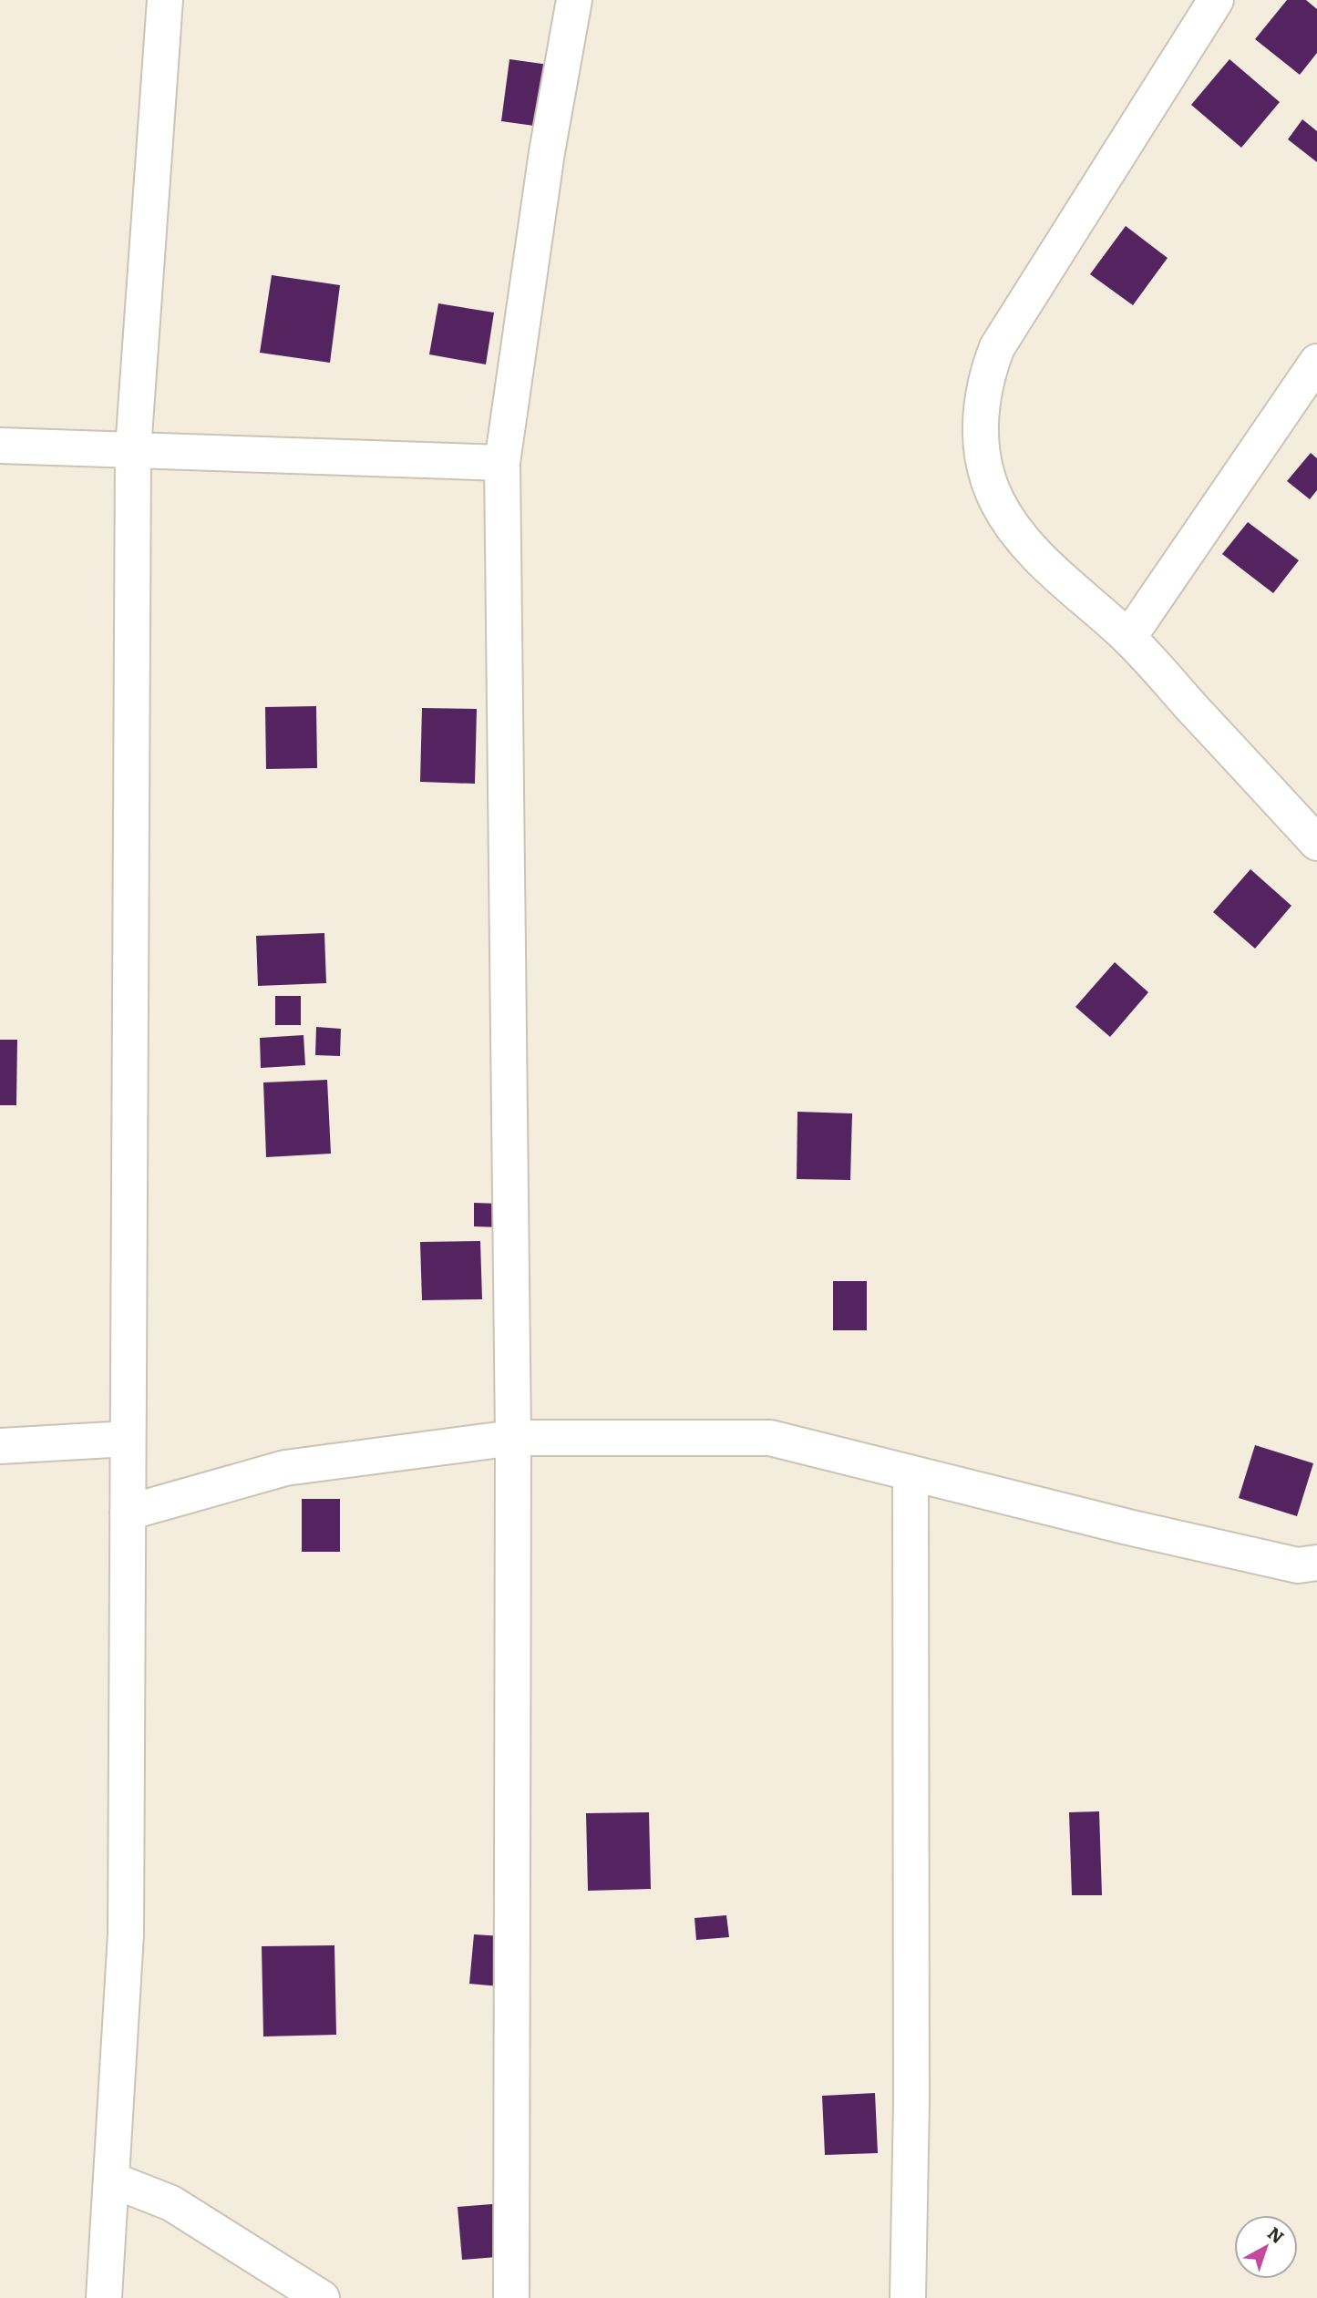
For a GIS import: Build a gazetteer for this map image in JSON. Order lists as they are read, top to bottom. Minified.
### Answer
{"north":"top right"}
